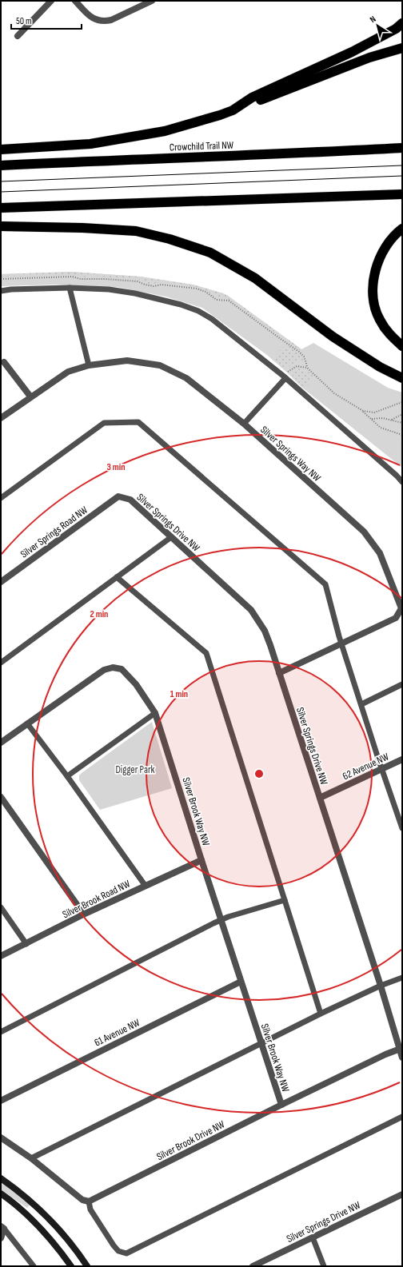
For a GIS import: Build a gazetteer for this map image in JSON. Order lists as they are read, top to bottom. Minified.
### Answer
{"streets":{"highway":["Crowchild Trail NW"],"street":["Silver Springs Way NW","Silver Springs Drive NW","Silver Springs Road NW","62 Avenue NW","Silver Brook Way NW","Silver Brook Road NW","61 Avenue NW","Silver Brook Drive NW"]},"crossings":[["Silver Springs Way NW","Silver Springs Drive NW"],["Silver Springs Drive NW","Silver Springs Road NW"],["Silver Springs Drive NW","62 Avenue NW"],["Silver Springs Drive NW","Silver Brook Drive NW"],["Silver Brook Way NW","Silver Brook Road NW"],["Silver Brook Way NW","61 Avenue NW"],["Silver Brook Way NW","Silver Brook Drive NW"]],"parks":["Digger Park"],"scale_bar":"50 m","north":"top left","rings":["3 min","2 min","1 min"]}
